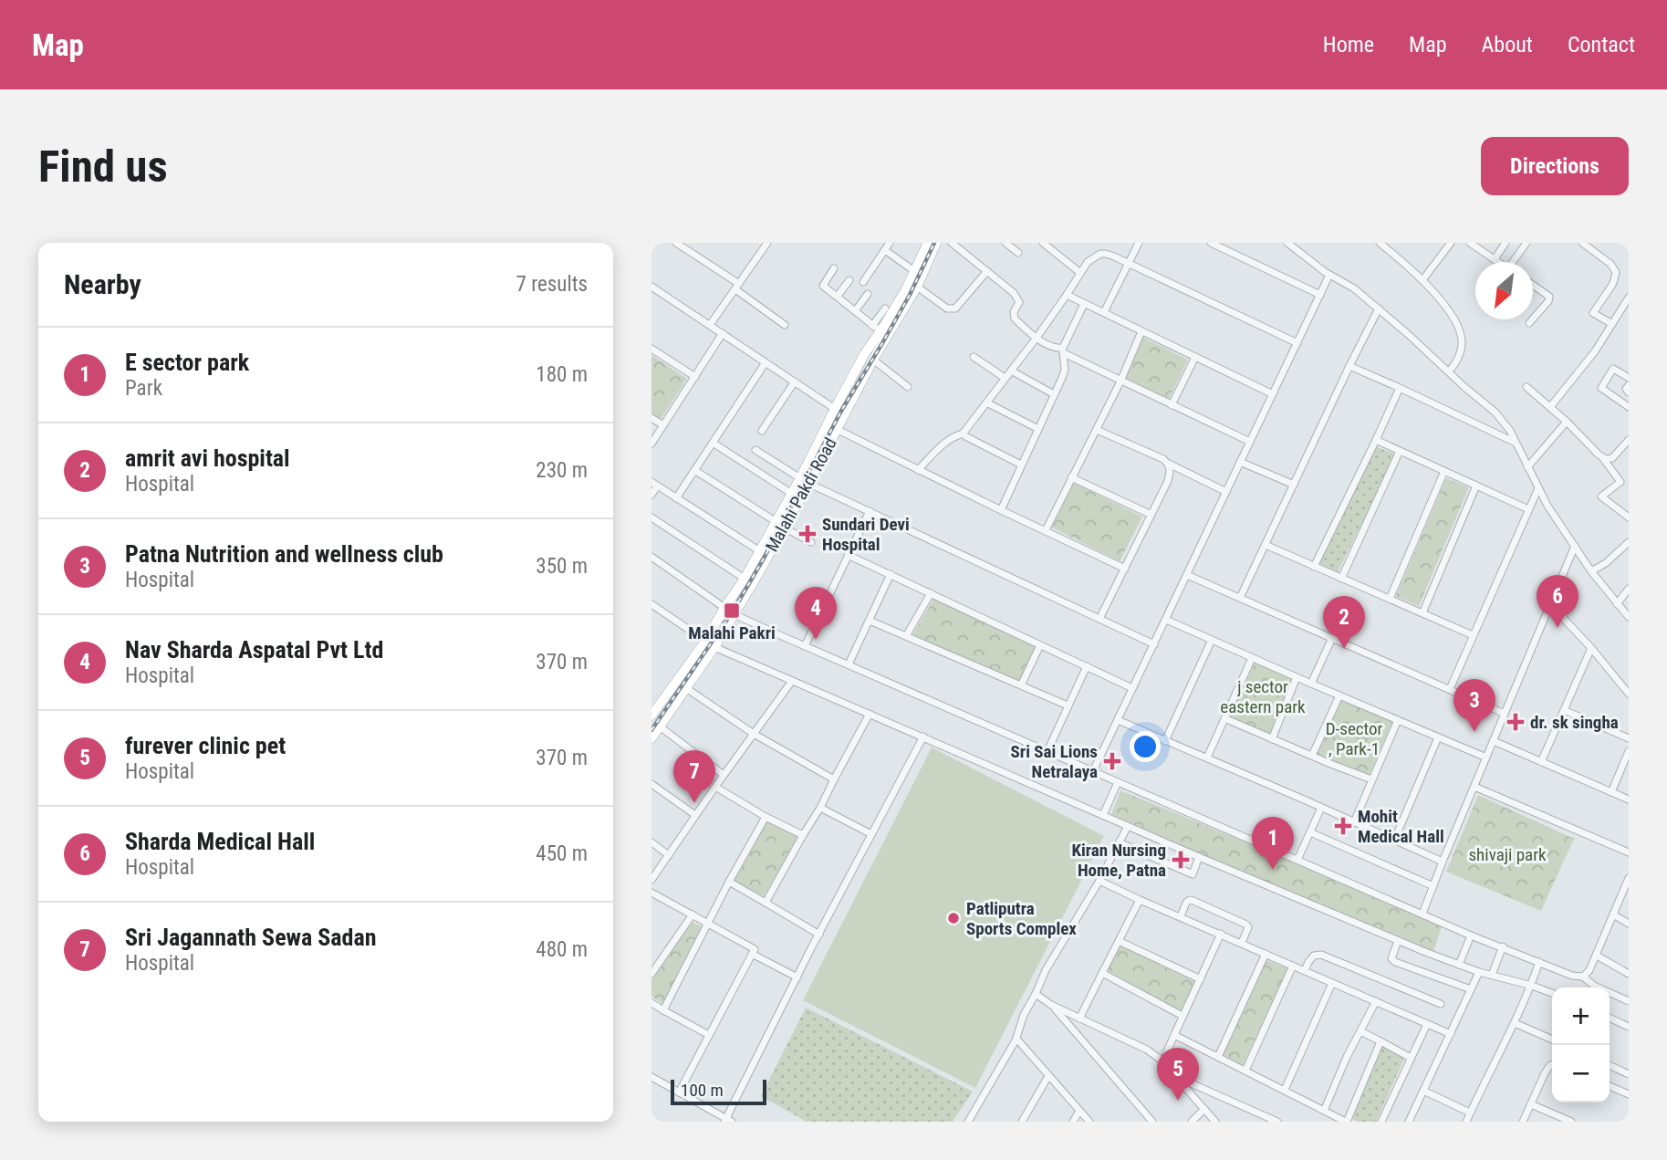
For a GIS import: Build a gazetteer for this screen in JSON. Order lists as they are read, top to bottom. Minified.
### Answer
{"streets":{"main road":["Malahi Pakdi Road"]},"parks":["j sector eastern park","D-sector , Park-1","shivaji park"],"places":{"health":["Sundari Devi Hospital","dr. sk singha","Sri Sai Lions Netralaya","Mohit Medical Hall","Kiran Nursing Home, Patna"],"transit":["Malahi Pakri"],"other":["Patliputra Sports Complex"]},"scale_bar":"100 m","north":"bottom left","page":{"header":"Map","nav":["Home","Map","About","Contact"],"buttons":"Directions","title":"Find us","heading":["Nearby","7 results"],"list":[{"mark":"1","name":"E sector park","note":"Park","value":"180 m"},{"mark":"2","name":"amrit avi hospital","note":"Hospital","value":"230 m"},{"mark":"3","name":"Patna Nutrition and wellness club","note":"Hospital","value":"350 m"},{"mark":"4","name":"Nav Sharda Aspatal Pvt Ltd","note":"Hospital","value":"370 m"},{"mark":"5","name":"furever clinic pet","note":"Hospital","value":"370 m"},{"mark":"6","name":"Sharda Medical Hall","note":"Hospital","value":"450 m"},{"mark":"7","name":"Sri Jagannath Sewa Sadan","note":"Hospital","value":"480 m"}],"pins":["6","4","2","3","7","1","5"],"map_buttons":["+","−"],"scale":"100 m"}}
